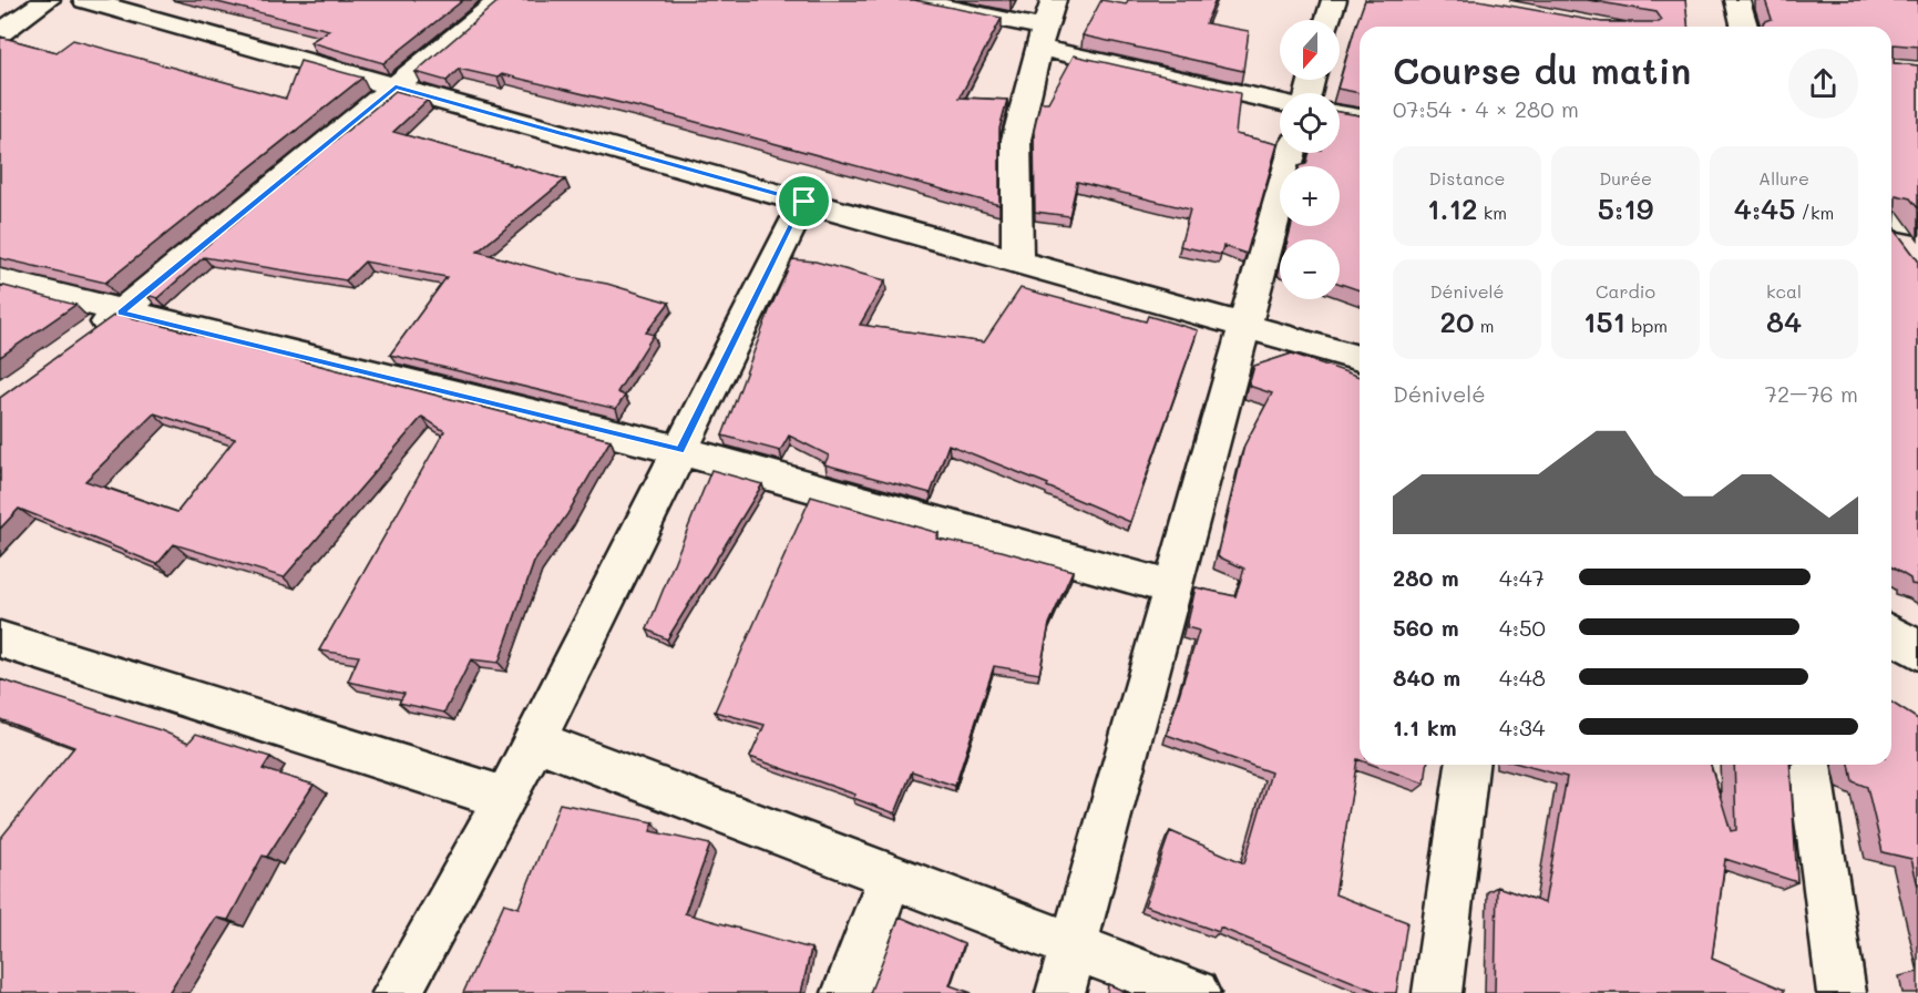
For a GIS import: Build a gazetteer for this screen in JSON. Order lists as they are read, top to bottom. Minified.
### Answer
{"north":"bottom","page":{"map_buttons":["+","−"],"heading":["Course du matin","07:54 · 4 × 280 m"],"stats":[["Distance","1.12 km"],["Durée","5:19"],["Allure","4:45 /km"],["Dénivelé","20 m"],["Cardio","151 bpm"],["kcal","84"]],"chart":["Dénivelé","72–76 m"],"list":[{"name":"280 m","note":"4:47"},{"name":"560 m","note":"4:50"},{"name":"840 m","note":"4:48"},{"name":"1.1 km","note":"4:34"}]}}
